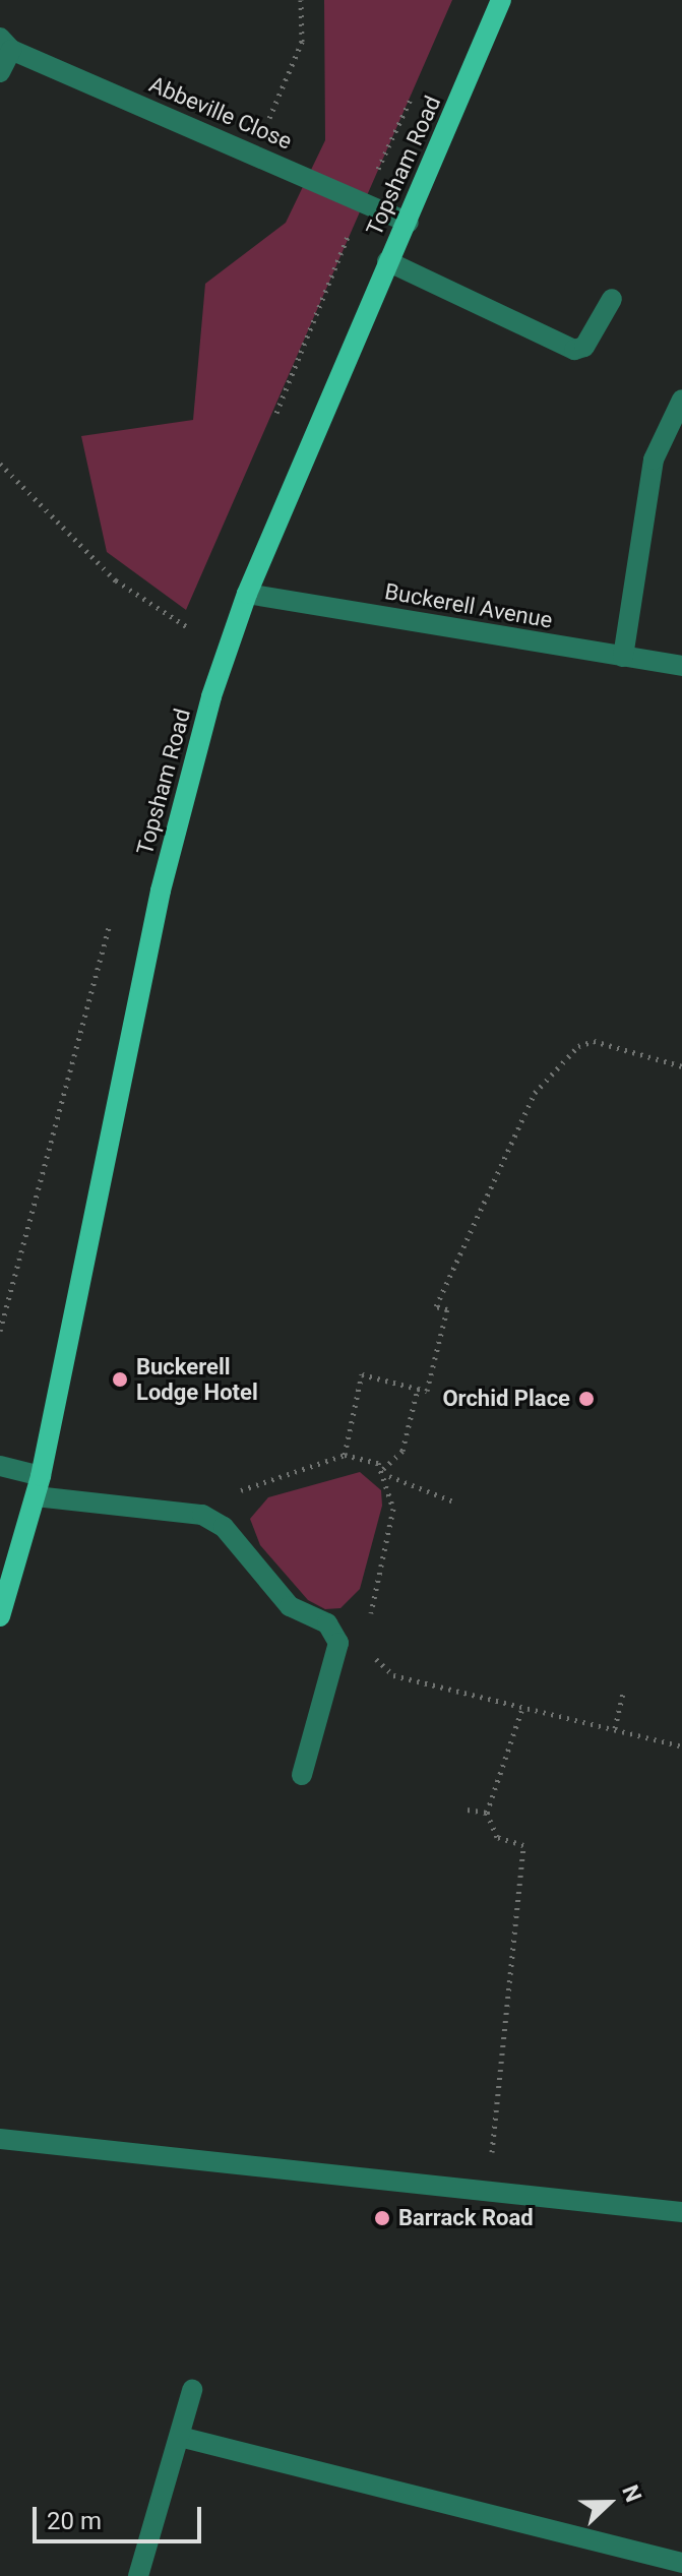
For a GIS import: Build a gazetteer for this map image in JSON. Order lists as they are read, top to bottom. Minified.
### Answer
{"streets":{"main road":["Topsham Road"],"street":["Abbeville Close","Buckerell Avenue"]},"crossings":[["Abbeville Close","Topsham Road"],["Topsham Road","Buckerell Avenue"]],"places":["Buckerell Lodge Hotel","Orchid Place","Barrack Road"],"scale_bar":"20 m","north":"right"}
